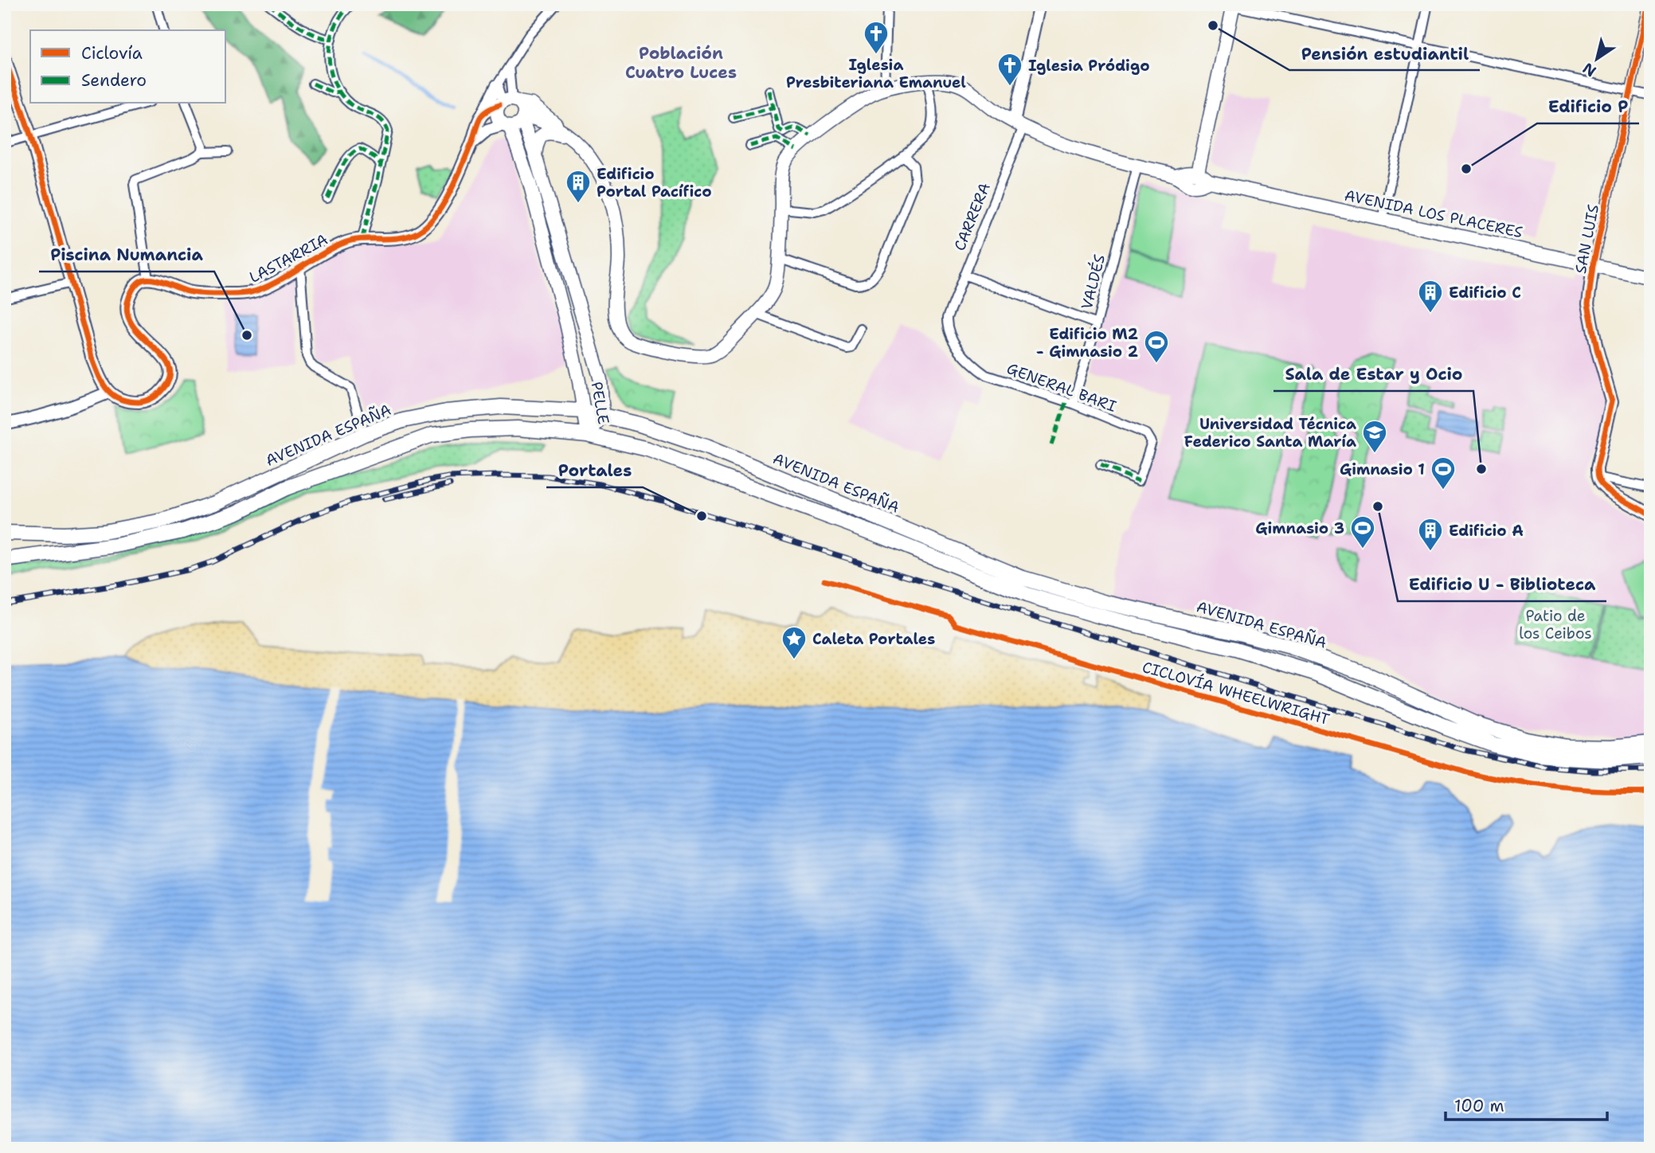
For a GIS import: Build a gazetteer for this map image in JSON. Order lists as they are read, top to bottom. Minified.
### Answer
{"streets":{"main road":["AVENIDA LOS PLACERES","PELLE","AVENIDA ESPAÑA"],"street":["CARRERA","SAN LUIS","LASTARRIA","VALDÉS","GENERAL BARI"],"cycle path":["CICLOVÍA WHEELWRIGHT"]},"crossings":[["AVENIDA LOS PLACERES","CARRERA"],["AVENIDA LOS PLACERES","SAN LUIS"],["AVENIDA LOS PLACERES","VALDÉS"],["AVENIDA LOS PLACERES","PELLE"],["CARRERA","GENERAL BARI"],["VALDÉS","GENERAL BARI"],["PELLE","AVENIDA ESPAÑA"]],"districts":["Población Cuatro Luces"],"parks":["Patio de los Ceibos"],"places":{"other":["Pensión estudiantil","Edificio P","Piscina Numancia","Sala de Estar y Ocio","Edificio U - Biblioteca","Portales"],"church":["Iglesia Presbiteriana Emanuel","Iglesia Pródigo"],"building":["Edificio Portal Pacífico","Edificio C","Edificio A"],"sports":["Edificio M2 - Gimnasio 2","Gimnasio 1","Gimnasio 3"],"school or university":["Universidad Técnica Federico Santa María"],"place":["Caleta Portales"]},"legend":["Ciclovía","Sendero"],"scale_bar":"100 m","north":"bottom left"}
